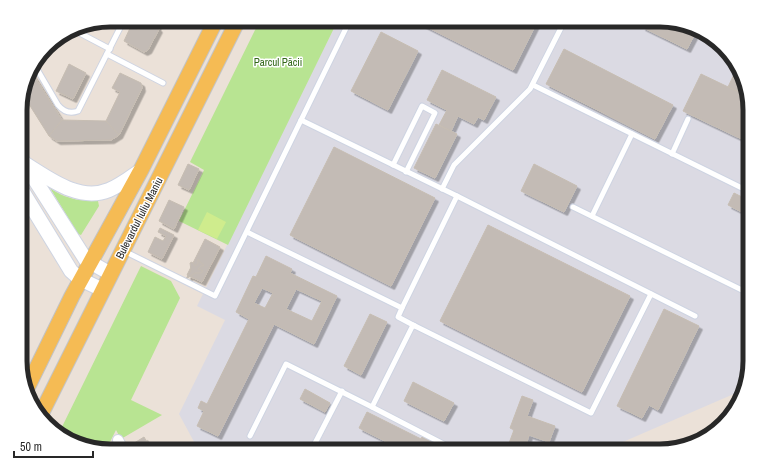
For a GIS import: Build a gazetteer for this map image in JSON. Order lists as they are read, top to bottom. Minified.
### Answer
{"streets":{"main road":["Bulevardul Iuliu Maniu"]},"parks":["Parcul Păcii"],"scale_bar":"50 m"}
